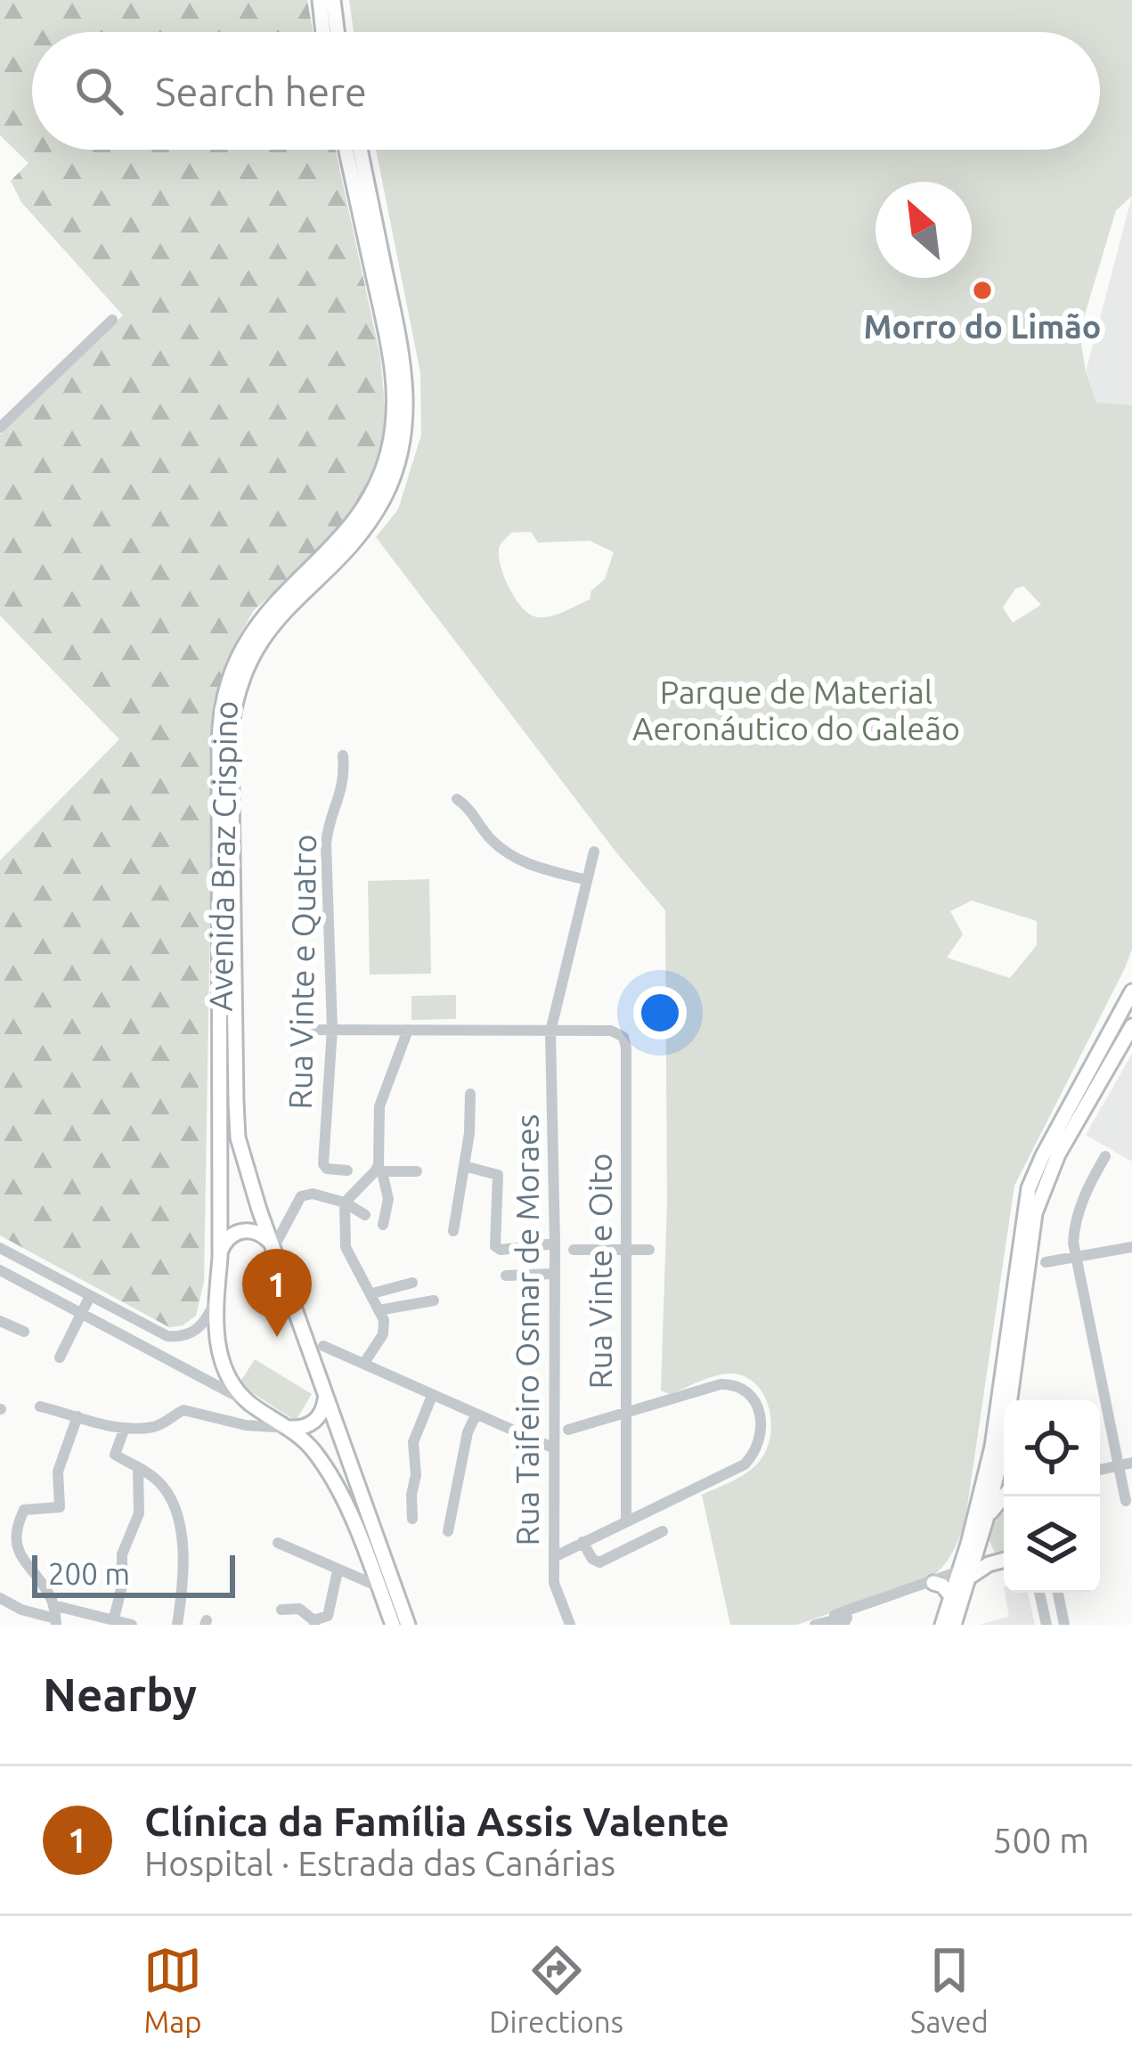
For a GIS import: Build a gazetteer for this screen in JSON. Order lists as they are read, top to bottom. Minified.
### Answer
{"streets":{"main road":["Avenida Braz Crispino"],"street":["Rua Vinte e Quatro","Rua Vinte e Oito","Rua Taifeiro Osmar de Moraes"]},"crossings":[["Rua Vinte e Oito","Rua Taifeiro Osmar de Moraes"]],"parks":["Parque de Material Aeronáutico do Galeão"],"places":["Morro do Limão"],"scale_bar":"200 m","north":"top left","page":{"search":"Search here","pins":"1","scale":"200 m","heading":"Nearby","list":[{"mark":"1","name":"Clínica da Família Assis Valente","note":"Hospital · Estrada das Canárias","value":"500 m"}],"nav":["Map","Directions","Saved"]}}
